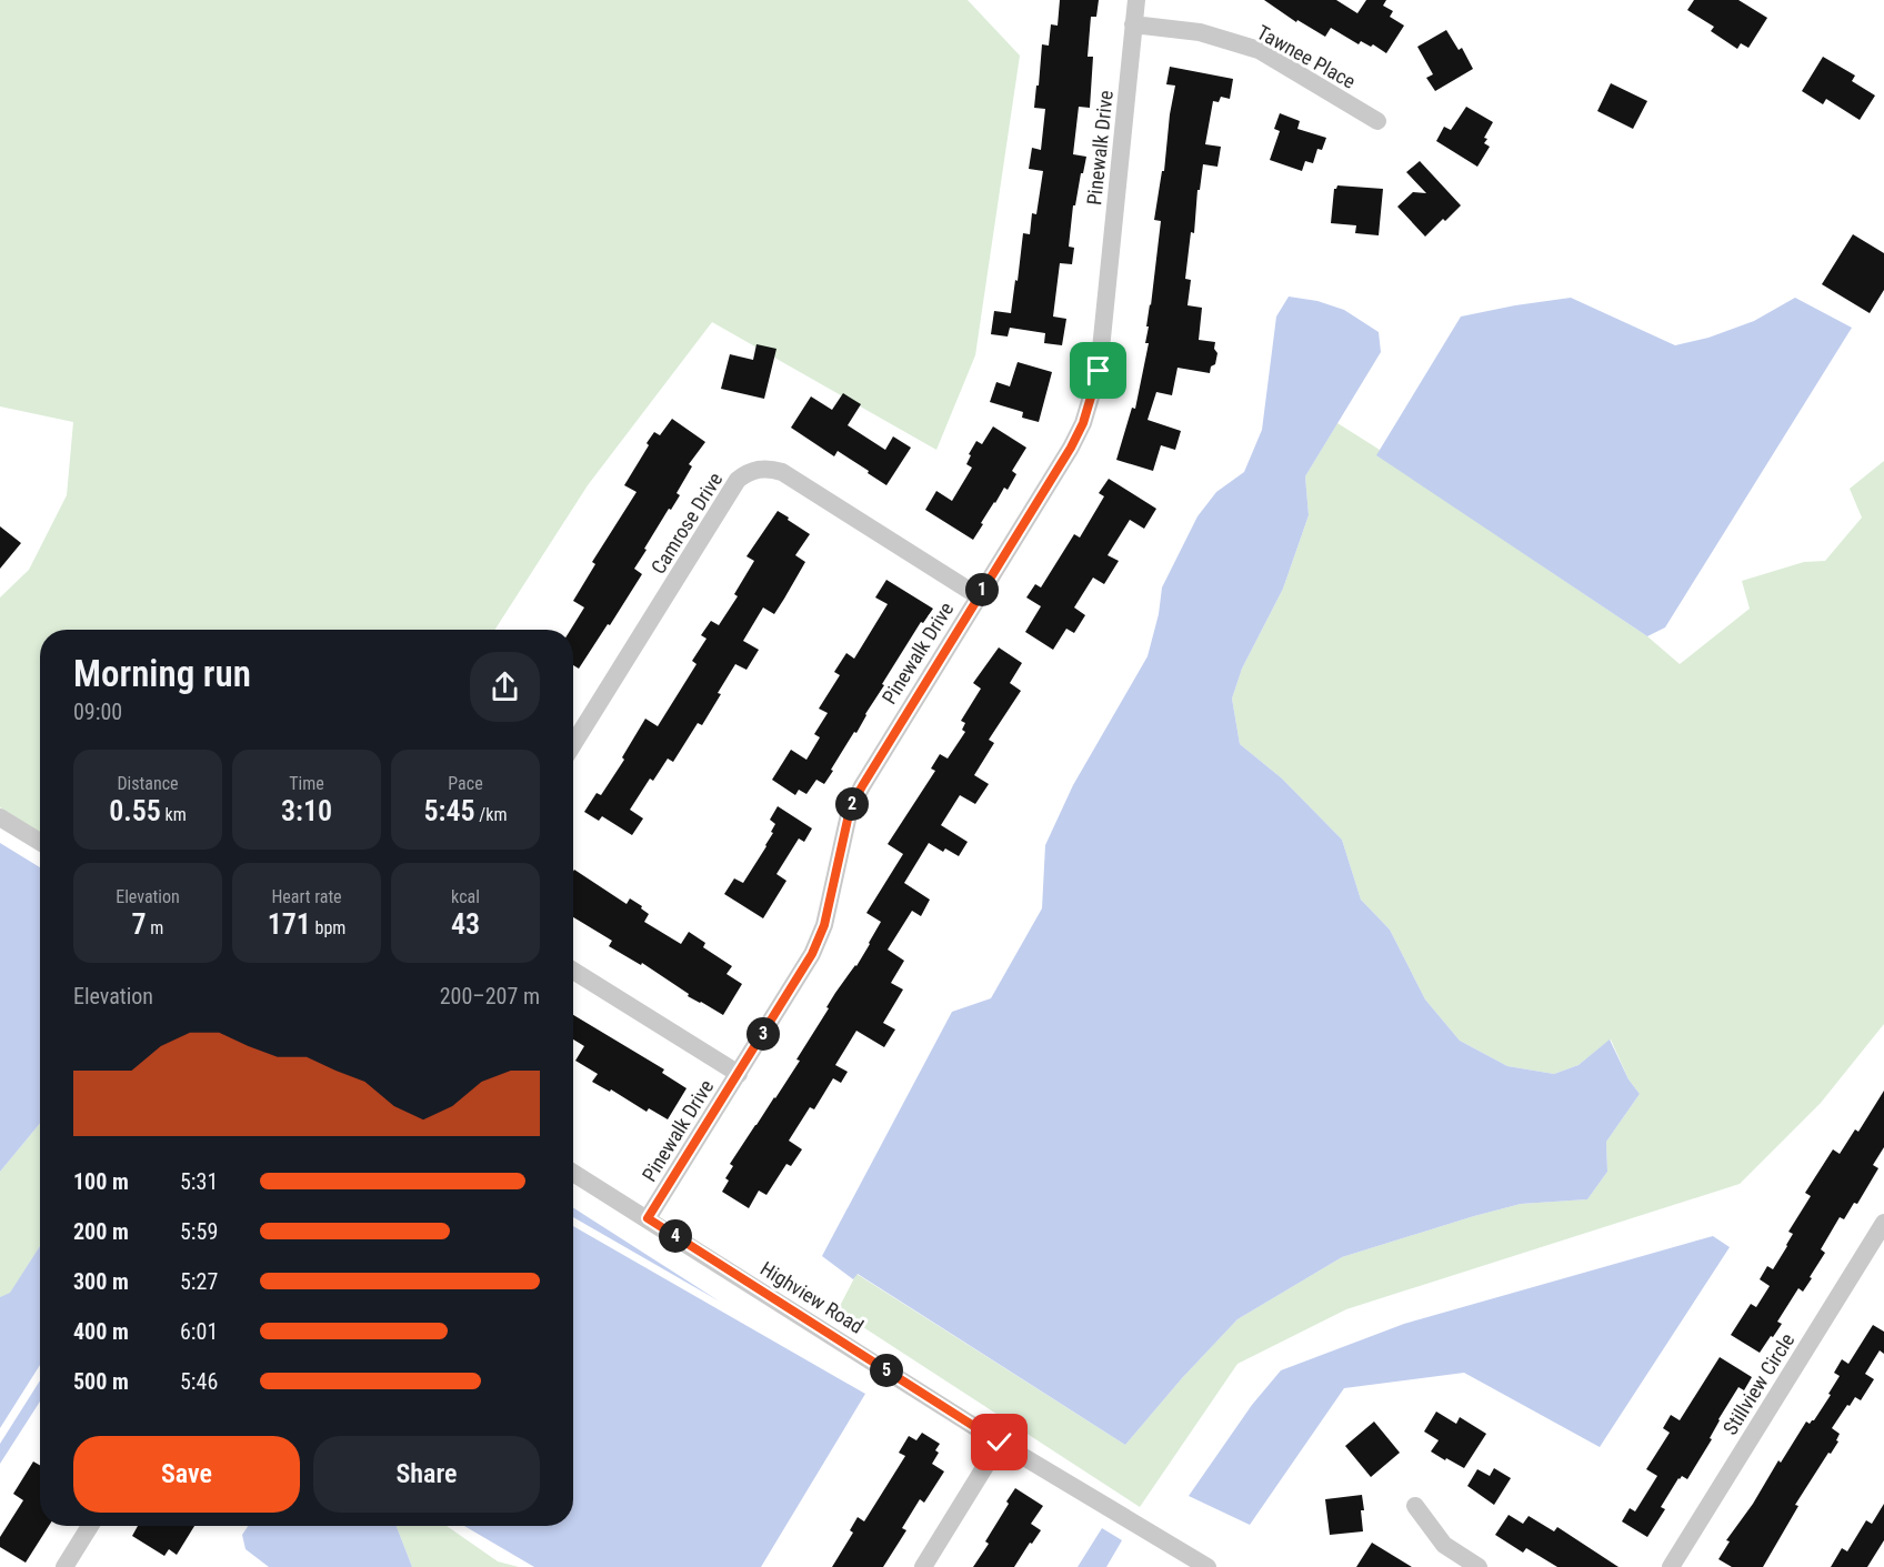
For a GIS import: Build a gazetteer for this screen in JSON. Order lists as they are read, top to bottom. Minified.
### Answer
{"streets":{"street":["Tawnee Place","Pinewalk Drive","Camrose Drive","Highview Road","Stillview Circle"]},"crossings":[["Tawnee Place","Pinewalk Drive"],["Pinewalk Drive","Camrose Drive"],["Pinewalk Drive","Highview Road"]],"page":{"pins":["1","2","3","4","5"],"heading":["Morning run","09:00"],"stats":[["Distance","0.55 km"],["Time","3:10"],["Pace","5:45 /km"],["Elevation","7 m"],["Heart rate","171 bpm"],["kcal","43"]],"chart":["Elevation","200–207 m"],"list":[{"name":"100 m","note":"5:31"},{"name":"200 m","note":"5:59"},{"name":"300 m","note":"5:27"},{"name":"400 m","note":"6:01"},{"name":"500 m","note":"5:46"}],"buttons":["Save","Share"]}}
